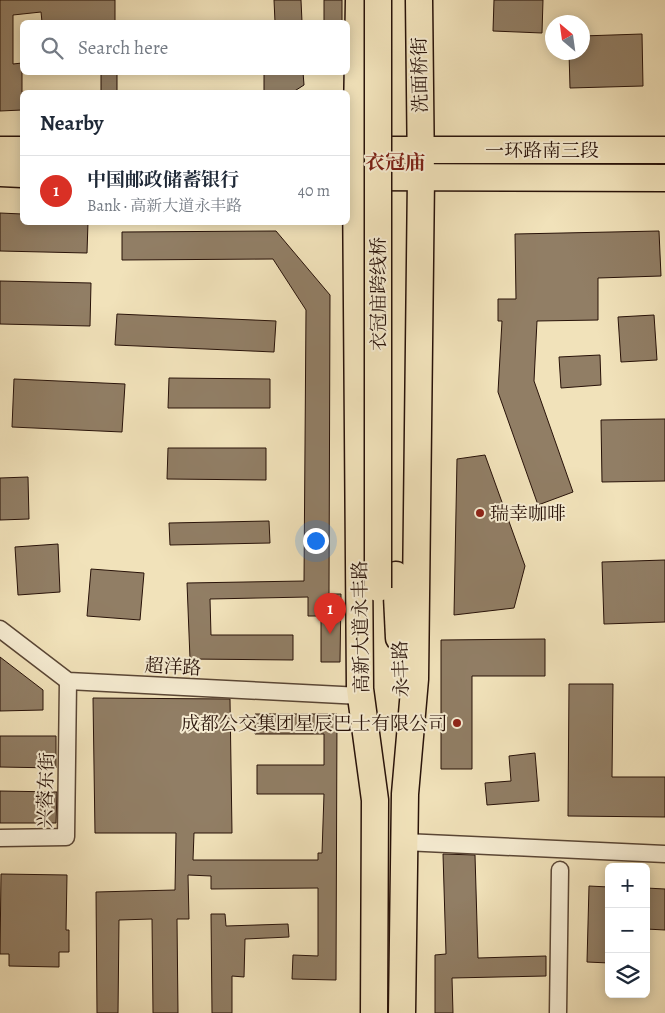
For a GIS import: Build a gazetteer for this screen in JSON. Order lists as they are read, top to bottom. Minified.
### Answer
{"streets":{"main road":["洗面桥街","一环路南三段","衣冠庙跨线桥","高新大道永丰路","永丰路"],"street":["超洋路","兴蓉东街"]},"crossings":[["洗面桥街","一环路南三段"],["一环路南三段","高新大道永丰路"],["衣冠庙跨线桥","永丰路"],["高新大道永丰路","超洋路"],["高新大道永丰路","永丰路"],["超洋路","兴蓉东街"]],"districts":["衣冠庙"],"places":["瑞幸咖啡","成都公交集团星辰巴士有限公司"],"north":"top left","page":{"search":"Search here","heading":"Nearby","list":[{"mark":"1","name":"中国邮政储蓄银行","note":"Bank · 高新大道永丰路","value":"40 m"}],"pins":"1","map_buttons":["+","−"]}}
